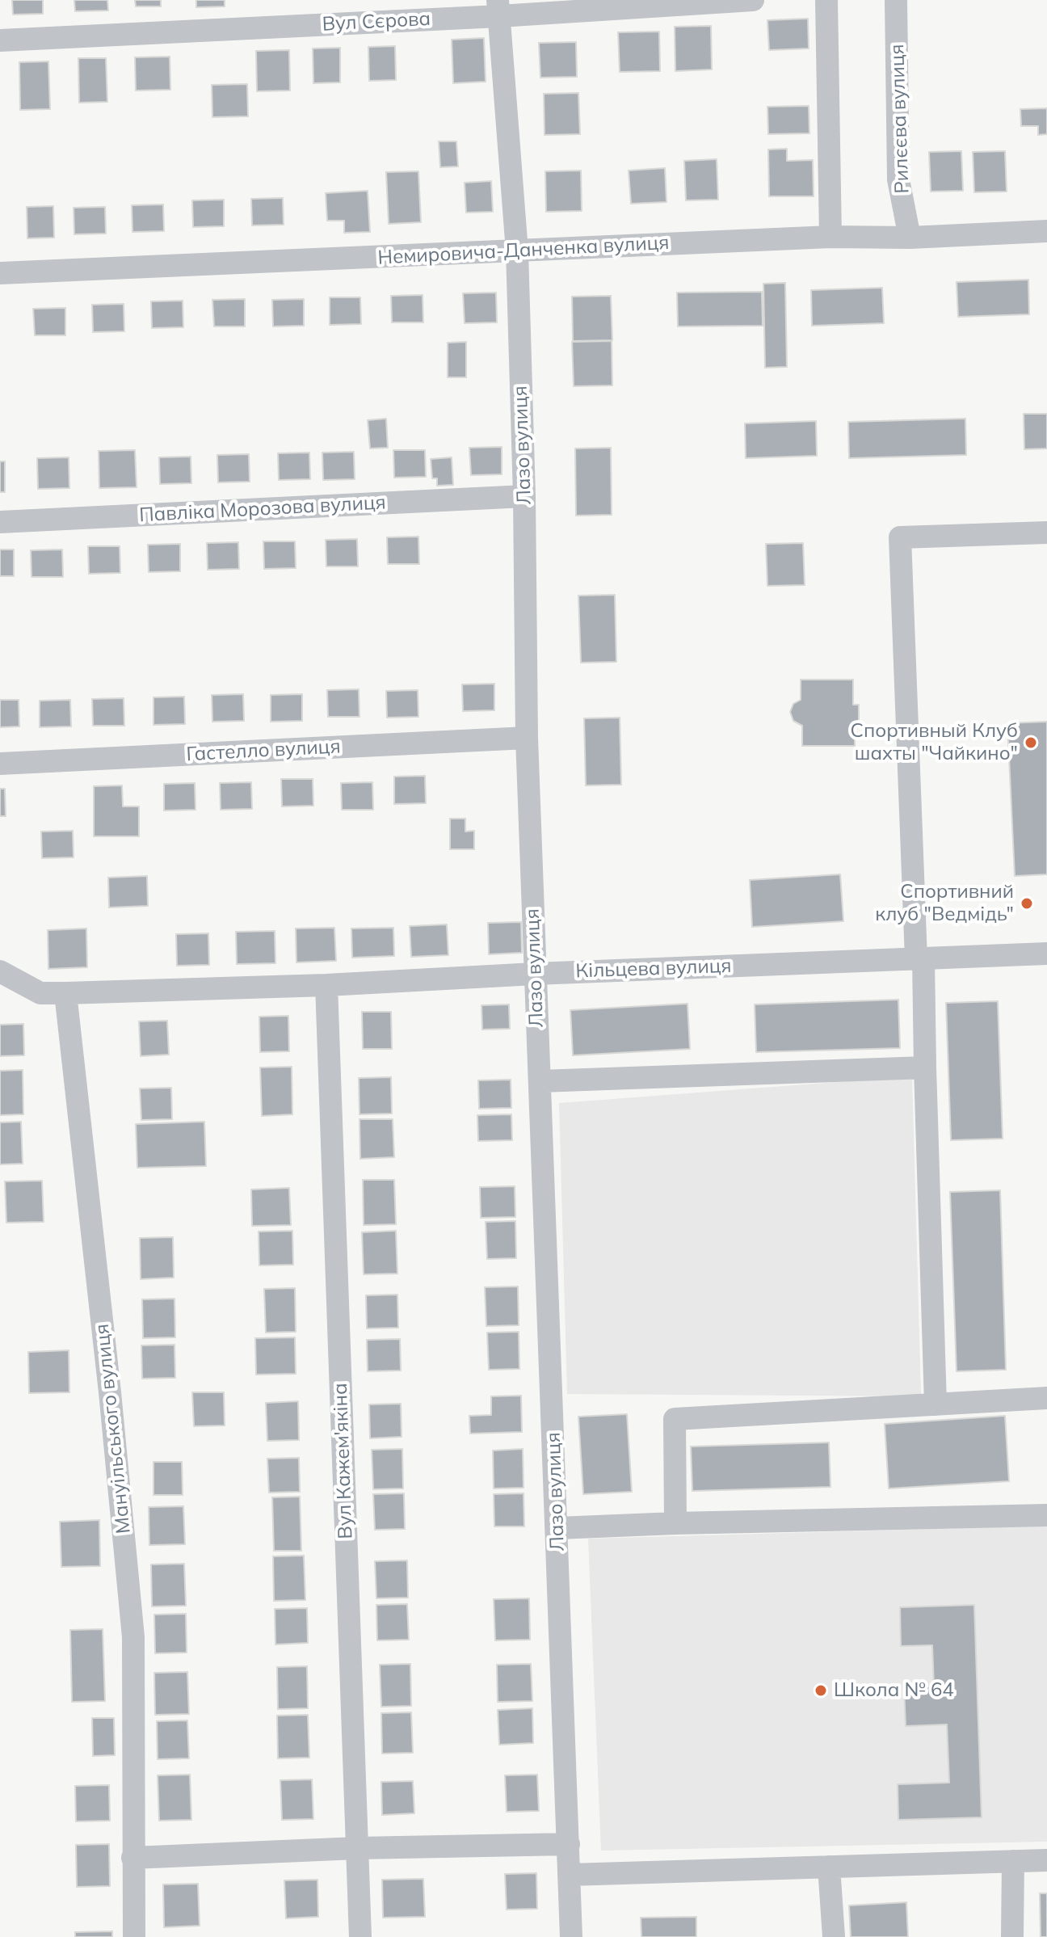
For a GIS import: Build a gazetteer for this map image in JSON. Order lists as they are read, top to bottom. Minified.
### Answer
{"streets":{"street":["Вул Сєрова","Рилєєва вулиця","Немировича-Данченка вулиця","Лазо вулиця","Павліка Морозова вулиця","Гастелло вулиця","Кільцева вулиця","Мануільського вулиця","Вул Кажем'якіна"]},"crossings":[["Вул Сєрова","Лазо вулиця"],["Рилєєва вулиця","Немировича-Данченка вулиця"],["Немировича-Данченка вулиця","Лазо вулиця"],["Лазо вулиця","Павліка Морозова вулиця"],["Лазо вулиця","Гастелло вулиця"],["Лазо вулиця","Кільцева вулиця"],["Кільцева вулиця","Мануільського вулиця"],["Кільцева вулиця","Вул Кажем'якіна"]],"places":["Спортивный Клуб шахты \"Чайкино\"","Спортивний клуб \"Ведмідь\"","Школа № 64"]}
